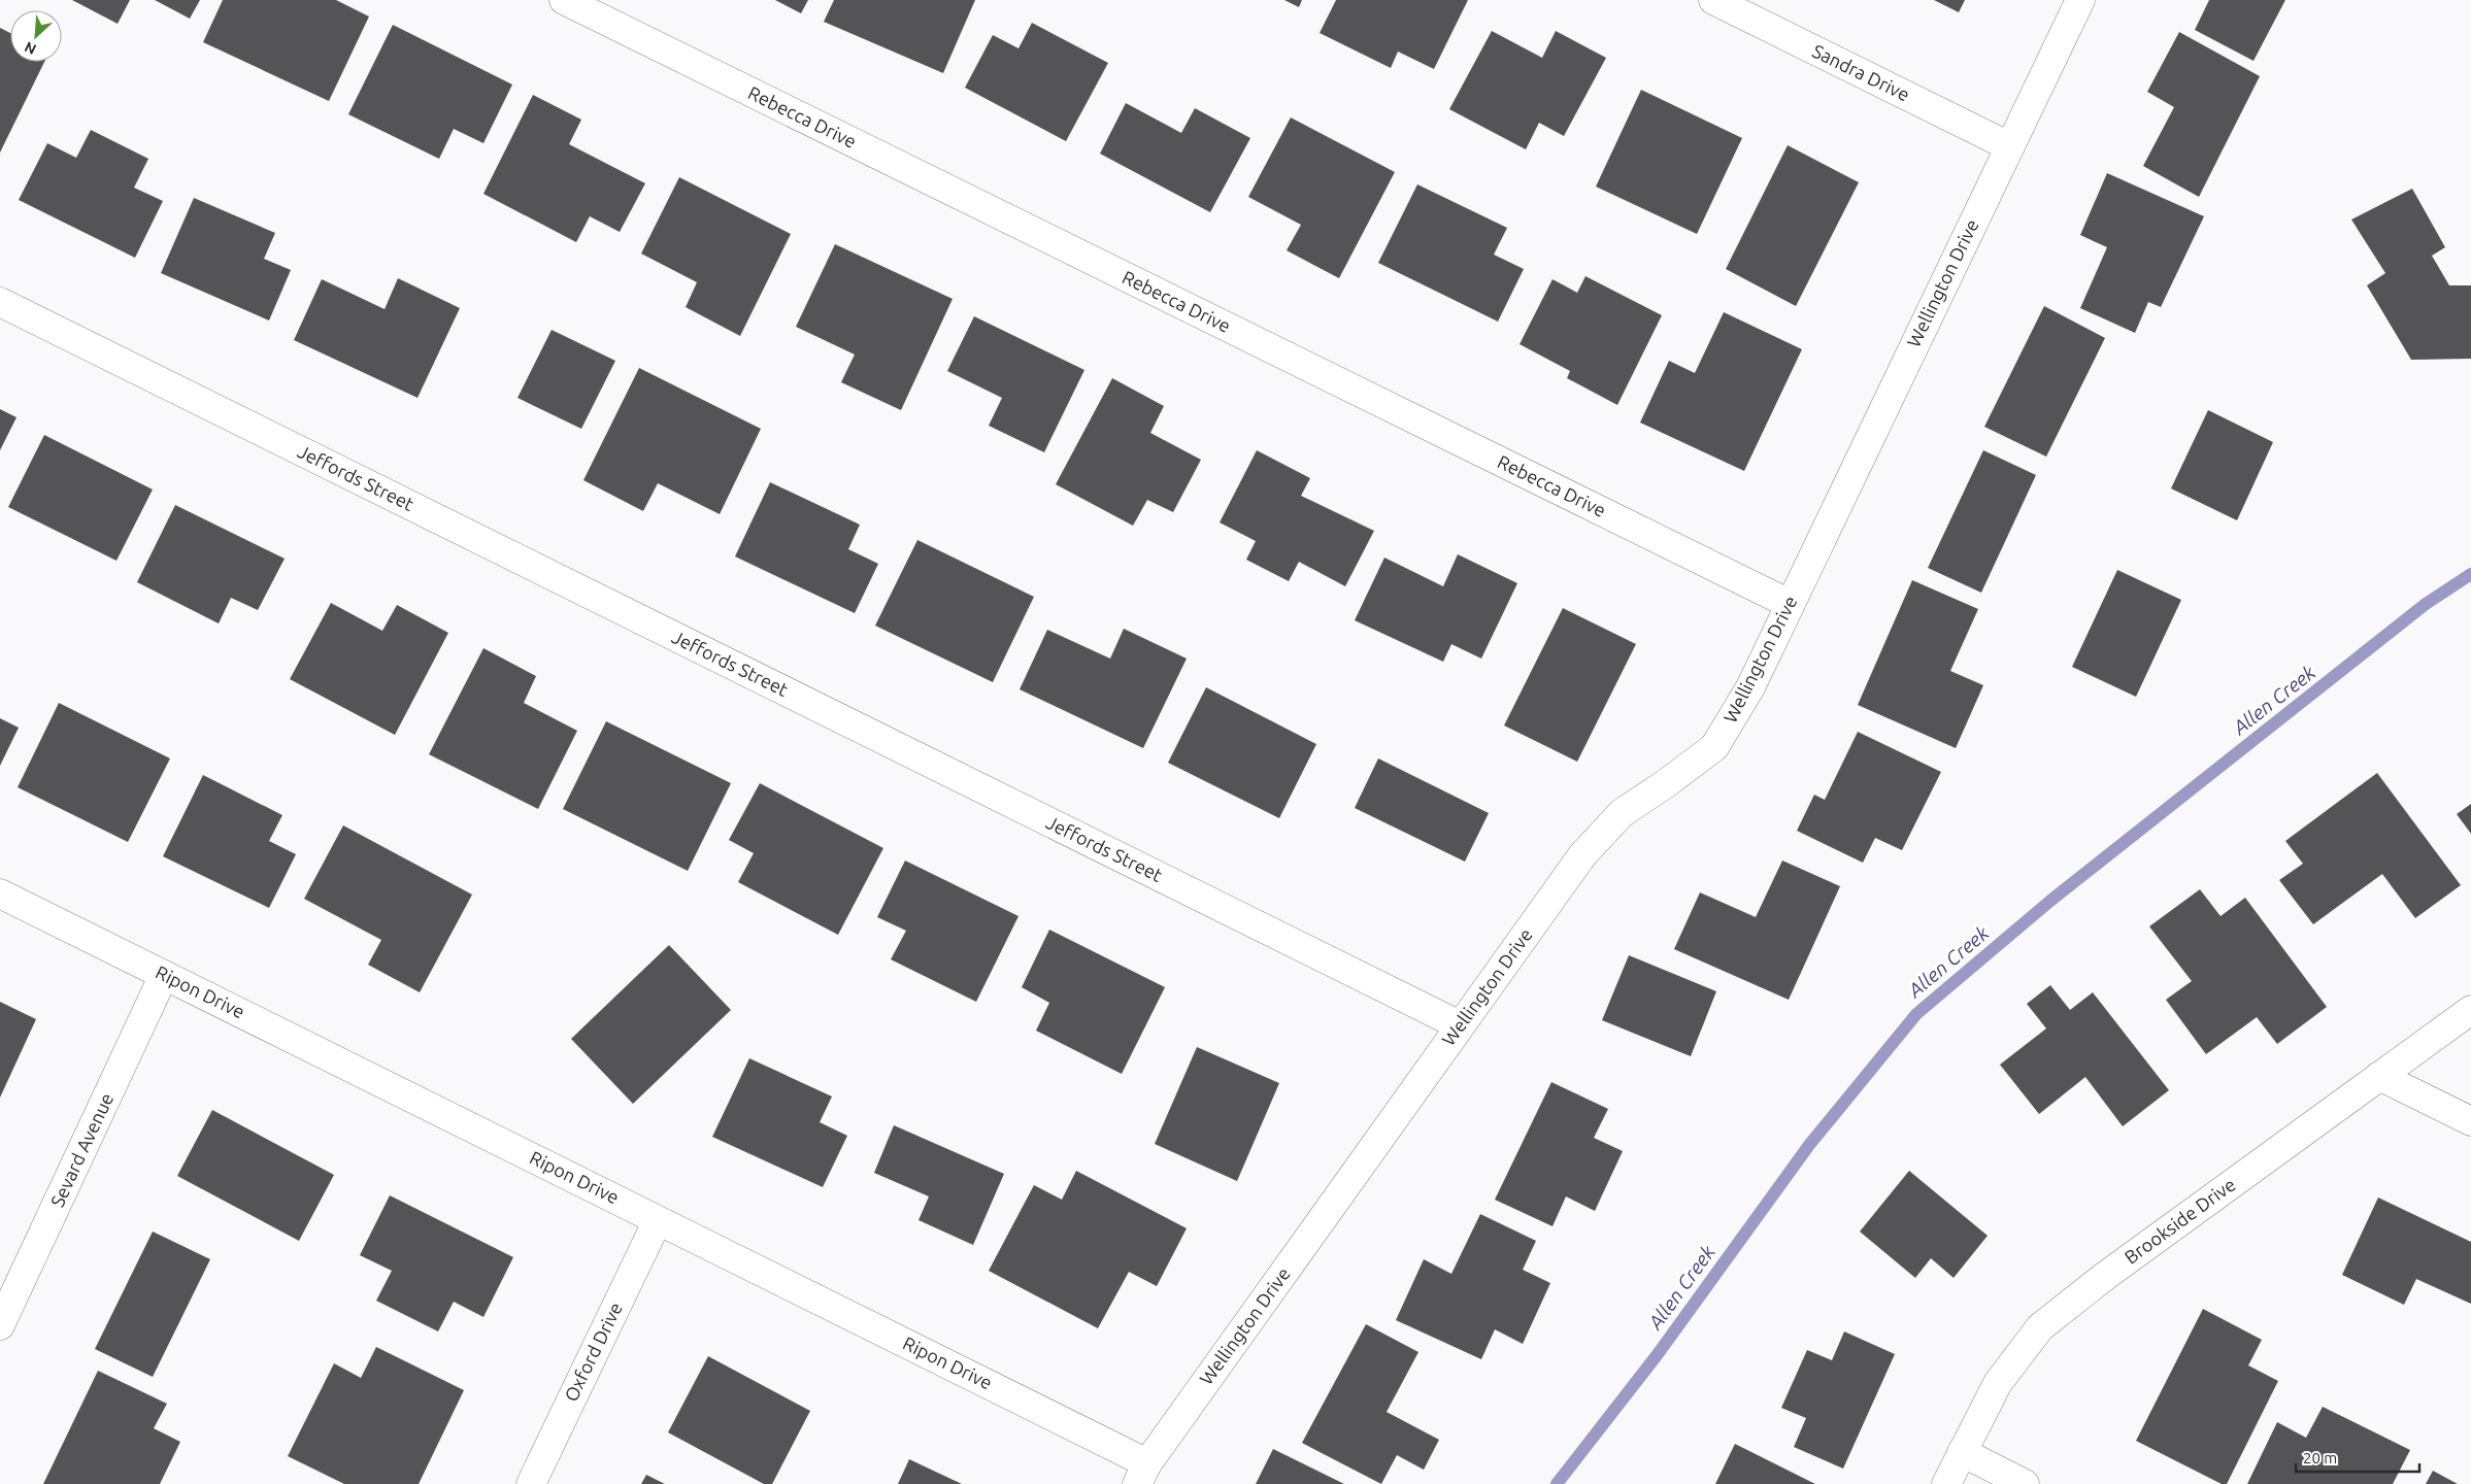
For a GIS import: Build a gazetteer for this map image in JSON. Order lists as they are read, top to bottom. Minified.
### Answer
{"streets":{"street":["Sandra Drive","Rebecca Drive","Wellington Drive","Jeffords Street","Ripon Drive","Sevard Avenue","Brookside Drive","Oxford Drive"]},"crossings":[["Sandra Drive","Wellington Drive"],["Rebecca Drive","Wellington Drive"],["Wellington Drive","Jeffords Street"],["Wellington Drive","Ripon Drive"],["Ripon Drive","Sevard Avenue"],["Ripon Drive","Oxford Drive"]],"water":["Allen Creek"],"scale_bar":"20 m","north":"bottom left"}
